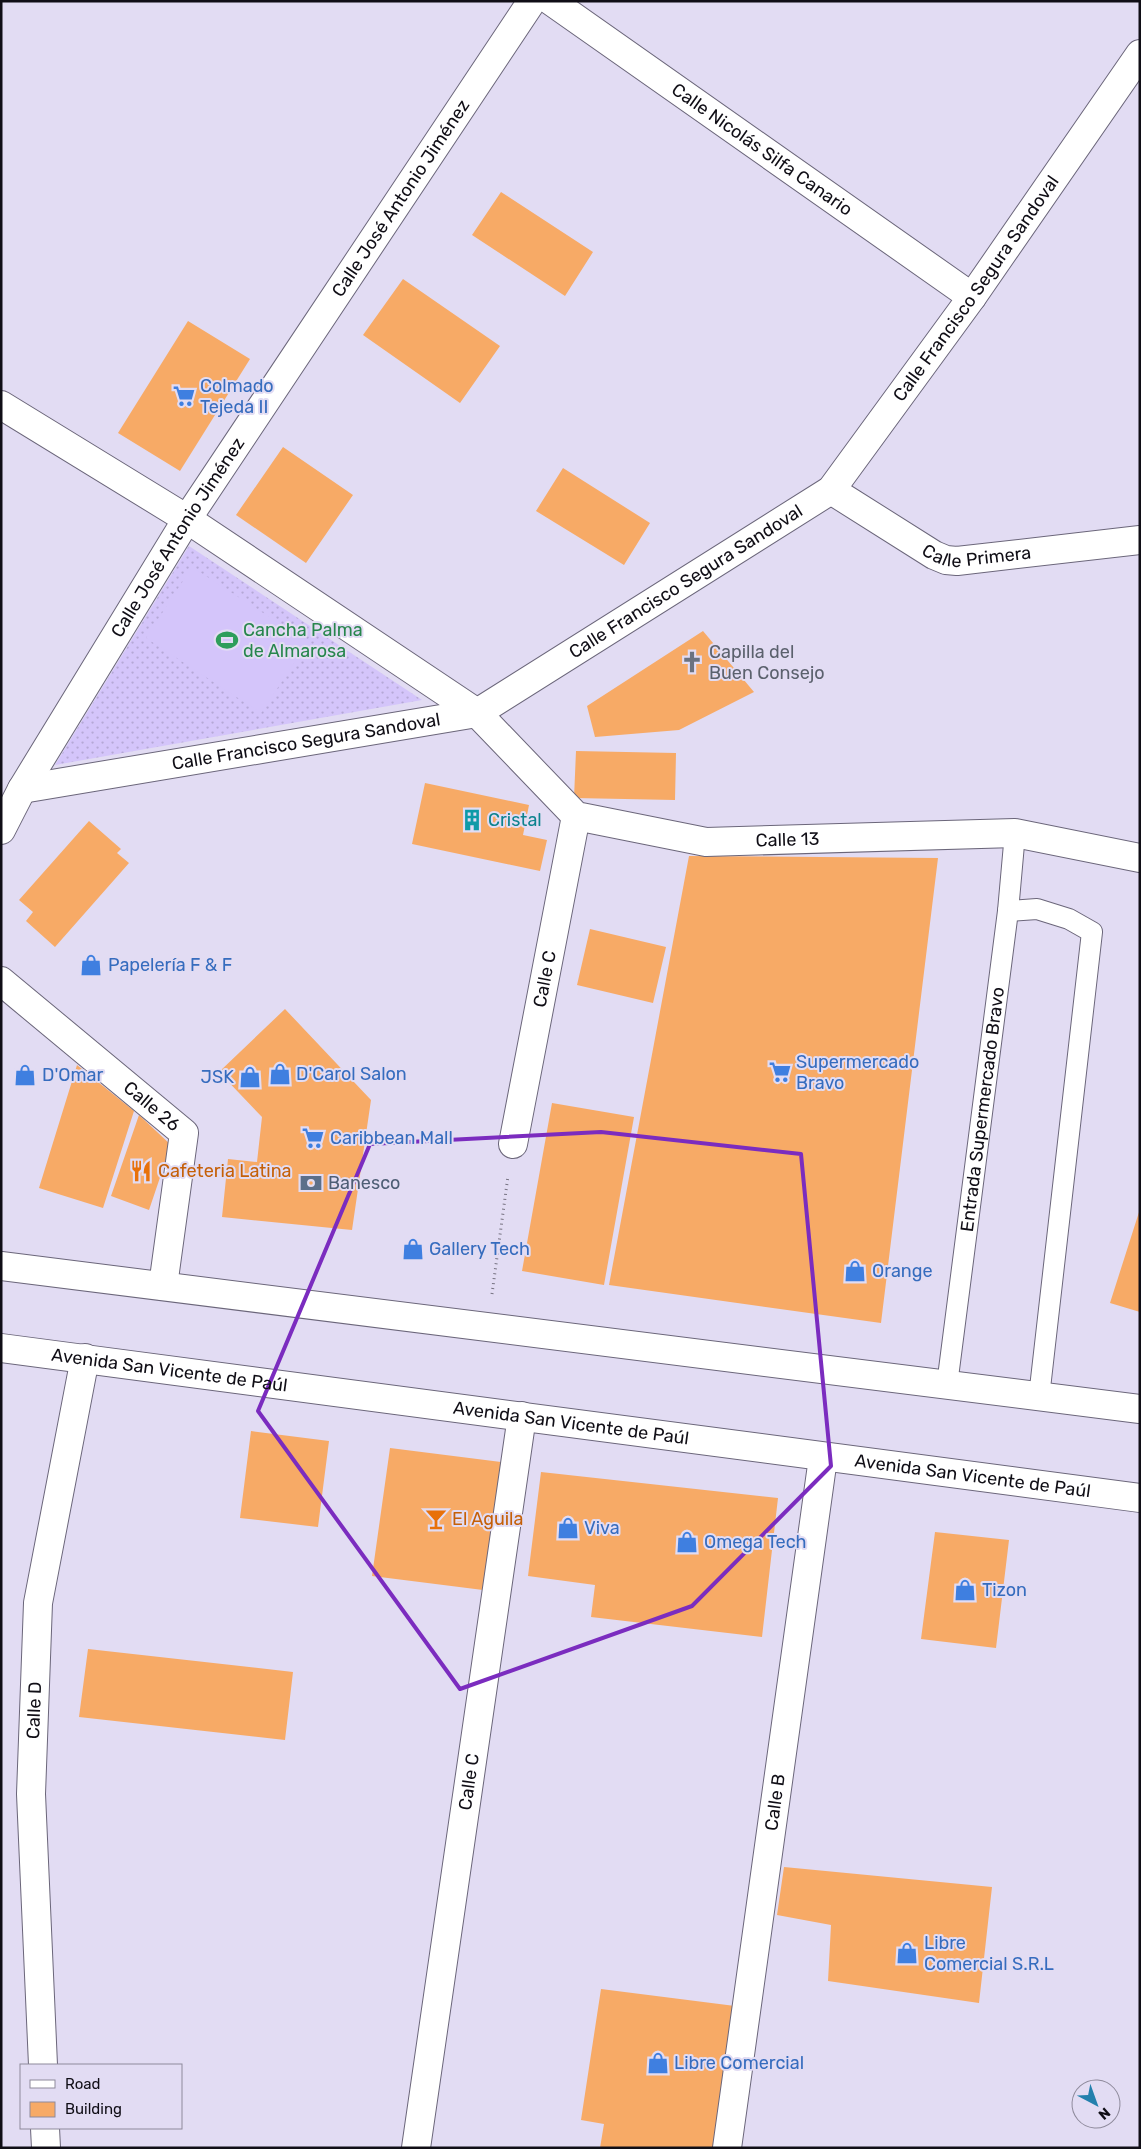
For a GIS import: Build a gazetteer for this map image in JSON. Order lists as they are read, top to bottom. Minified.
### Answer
{"streets":{"street":["Calle Nicolás Silfa Canario","Calle José Antonio Jiménez","Calle Francisco Segura Sandoval","Calle Primera","Calle 13","Calle C","Calle 26","Avenida San Vicente de Paúl","Calle D","Calle B"],"lane":["Entrada Supermercado Bravo"]},"crossings":[["Calle Nicolás Silfa Canario","Calle Francisco Segura Sandoval"],["Calle José Antonio Jiménez","Calle Francisco Segura Sandoval"],["Calle Francisco Segura Sandoval","Calle Primera"],["Calle 13","Calle C"],["Calle 13","Entrada Supermercado Bravo"],["Calle C","Avenida San Vicente de Paúl"],["Avenida San Vicente de Paúl","Calle D"],["Avenida San Vicente de Paúl","Calle B"]],"places":{"supermarket":["Colmado Tejeda II","Supermercado Bravo","Caribbean Mall"],"sports":["Cancha Palma de Almarosa"],"church":["Capilla del Buen Consejo"],"building":["Cristal"],"shop":["Papelería F & F","D'Carol Salon","D'Omar","JSK","Gallery Tech","Orange","Viva","Omega Tech","Tizon","Libre Comercial S.R.L","Libre Comercial"],"restaurant":["Cafeteria Latina"],"bank":["Banesco"],"bar":["El Aguila"]},"legend":["Road","Building"],"north":"bottom right"}
